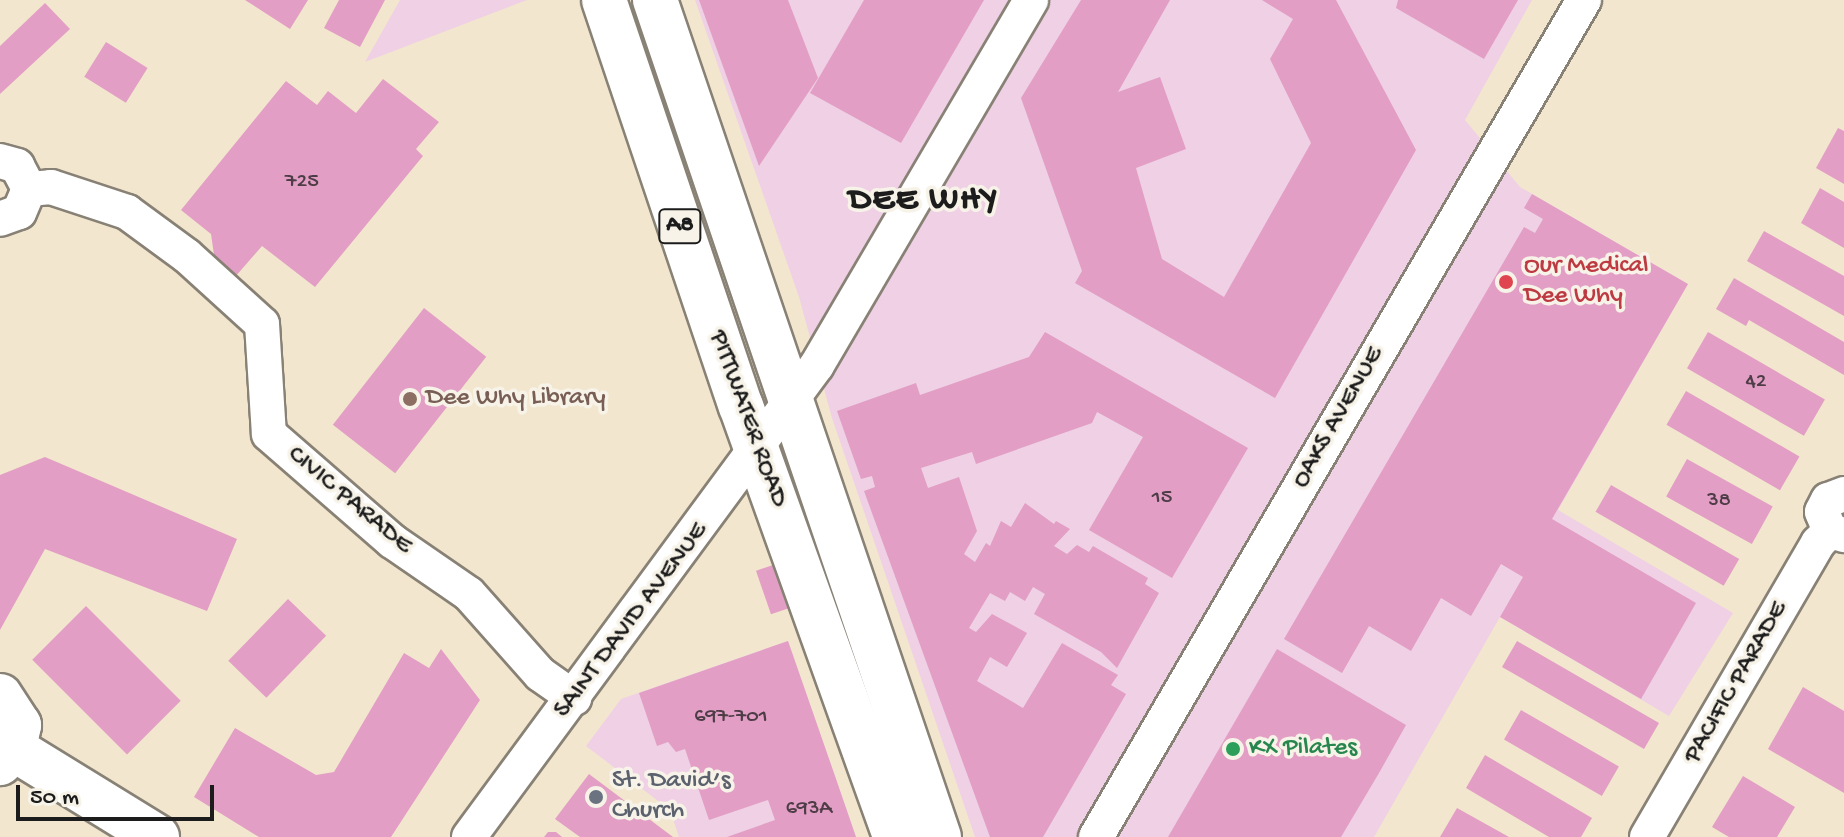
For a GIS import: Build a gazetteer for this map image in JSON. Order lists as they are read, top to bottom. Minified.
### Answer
{"streets":{"main road":["A8","PITTWATER ROAD"],"street":["OAKS AVENUE","CIVIC PARADE","SAINT DAVID AVENUE","PACIFIC PARADE"]},"crossings":[["PITTWATER ROAD","SAINT DAVID AVENUE"],["CIVIC PARADE","SAINT DAVID AVENUE"]],"districts":["DEE WHY"],"places":["Our Medical Dee Why","Dee Why Library","KX Pilates","St. David’s Church"],"house_numbers":["725","42","15","38","697-701","693A"],"scale_bar":"50 m"}
